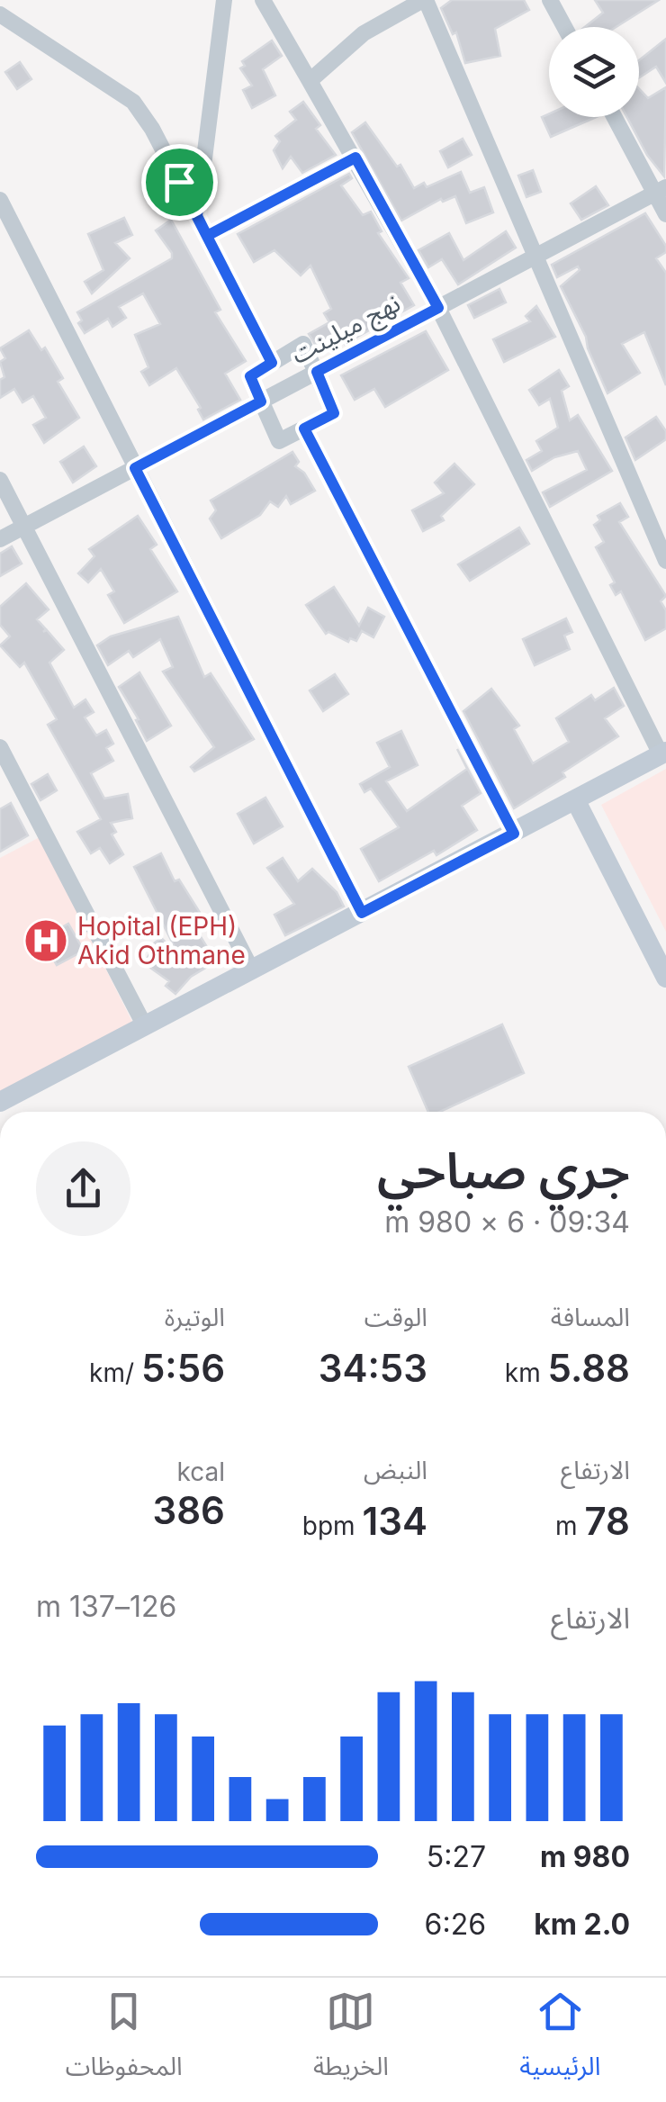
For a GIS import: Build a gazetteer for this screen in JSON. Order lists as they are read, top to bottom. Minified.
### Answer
{"streets":{"street":["نهج ميلينت"]},"places":{"hospital":["Hopital (EPH) Akid Othmane"]},"page":{"heading":["جري صباحي","09:34 · 6 × 980 m"],"stats":[["المسافة","5.88 km"],["الوقت","34:53"],["الوتيرة","5:56 /km"],["الارتفاع","78 m"],["النبض","134 bpm"],["kcal","386"]],"chart":["الارتفاع","126–137 m"],"list":[{"name":"980 m","note":"5:27"},{"name":"2.0 km","note":"6:26"}],"tabs":["الرئيسية","الخريطة","المحفوظات"]}}
